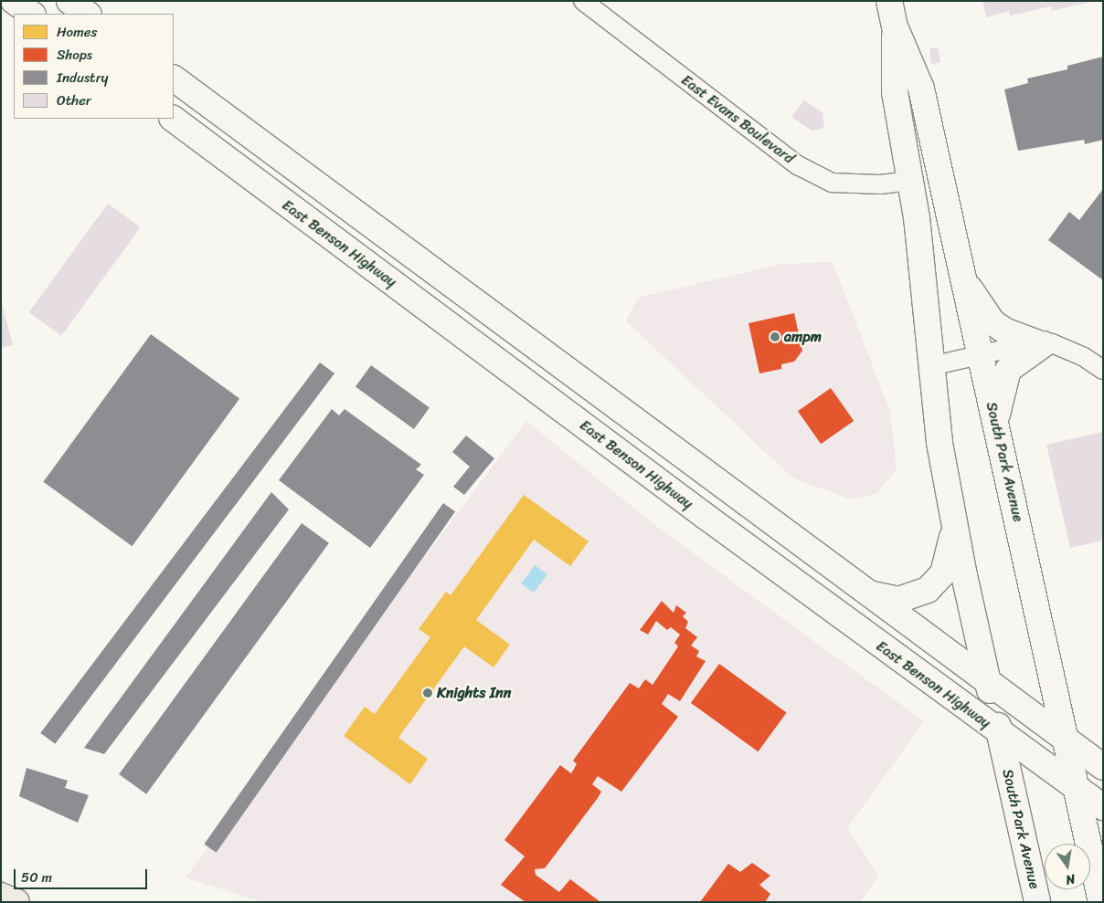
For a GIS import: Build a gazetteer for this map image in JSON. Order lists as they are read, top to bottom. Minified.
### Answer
{"streets":{"main road":["East Benson Highway","South Park Avenue"],"street":["East Evans Boulevard"]},"crossings":[["East Evans Boulevard","South Park Avenue"],["East Benson Highway","South Park Avenue"]],"places":["ampm","Knights Inn"],"legend":["Homes","Shops","Industry","Other"],"scale_bar":"50 m","north":"bottom"}
